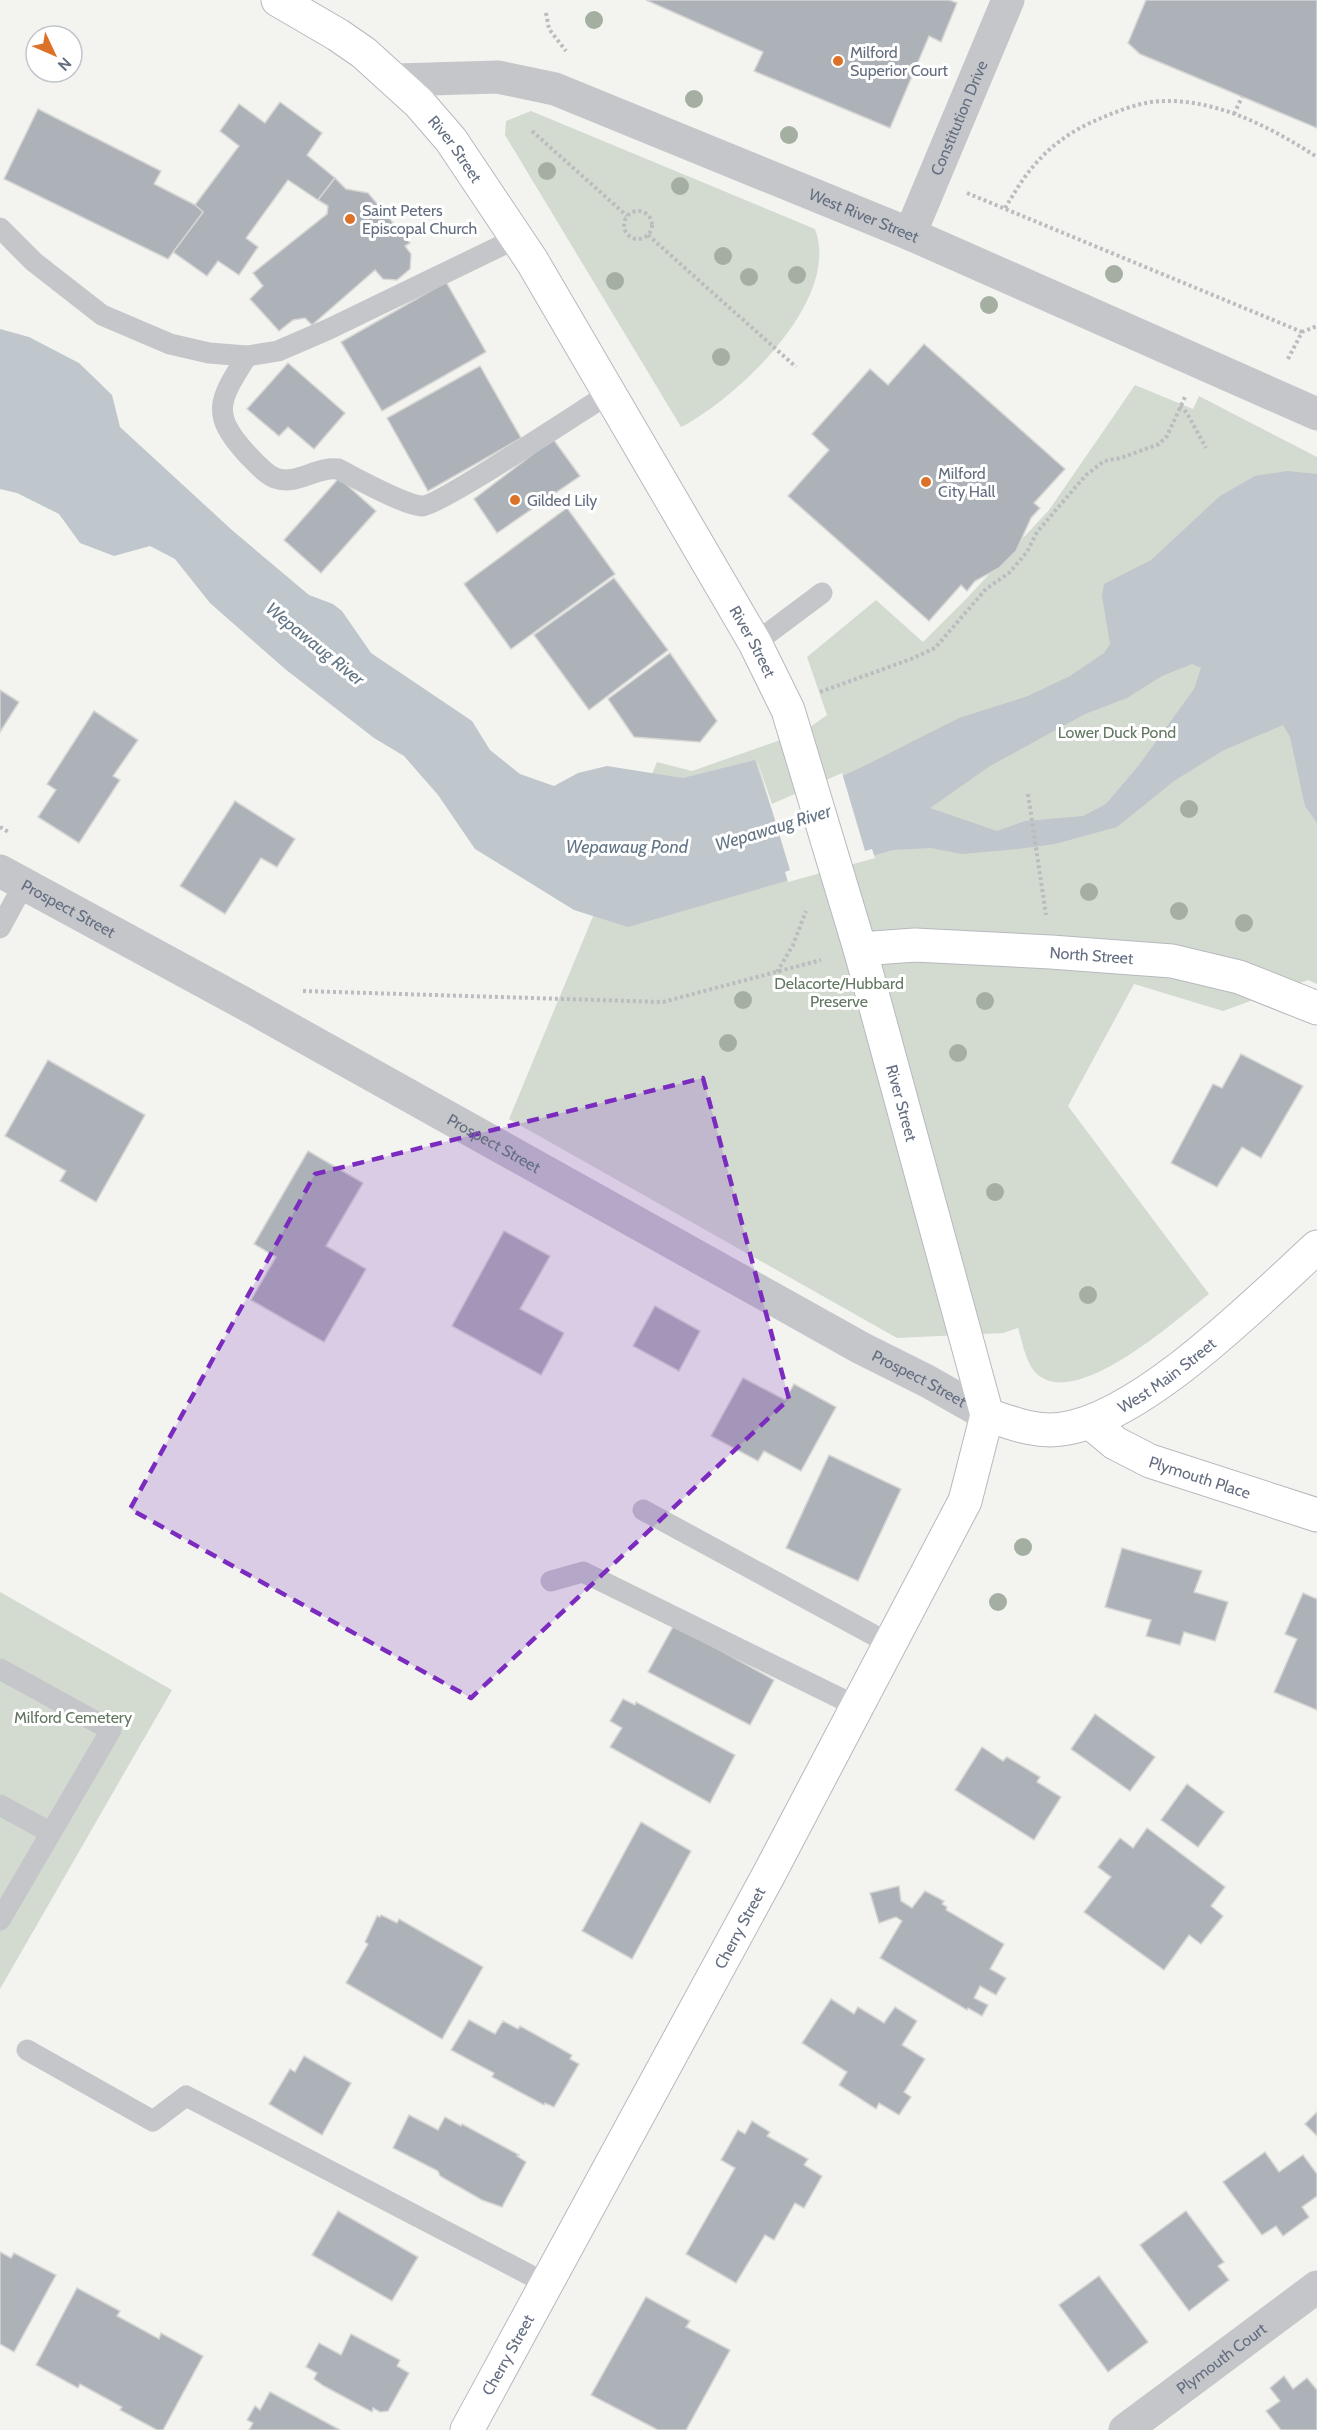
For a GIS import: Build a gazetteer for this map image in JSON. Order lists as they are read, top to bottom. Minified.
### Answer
{"streets":{"main road":["River Street","North Street","West Main Street","Plymouth Place","Cherry Street"],"street":["Constitution Drive","West River Street","Prospect Street","Plymouth Court"]},"crossings":[["Constitution Drive","West River Street"],["River Street","West River Street"],["River Street","Prospect Street"],["River Street","North Street"],["River Street","West Main Street"],["River Street","Cherry Street"],["Prospect Street","West Main Street"],["Prospect Street","Cherry Street"],["West Main Street","Plymouth Place"],["West Main Street","Cherry Street"]],"water":["Wepawaug River","Wepawaug Pond"],"parks":["Lower Duck Pond","Delacorte/Hubbard Preserve","Milford Cemetery"],"places":["Milford Superior Court","Saint Peters Episcopal Church","Milford City Hall","Gilded Lily"],"north":"bottom right"}
